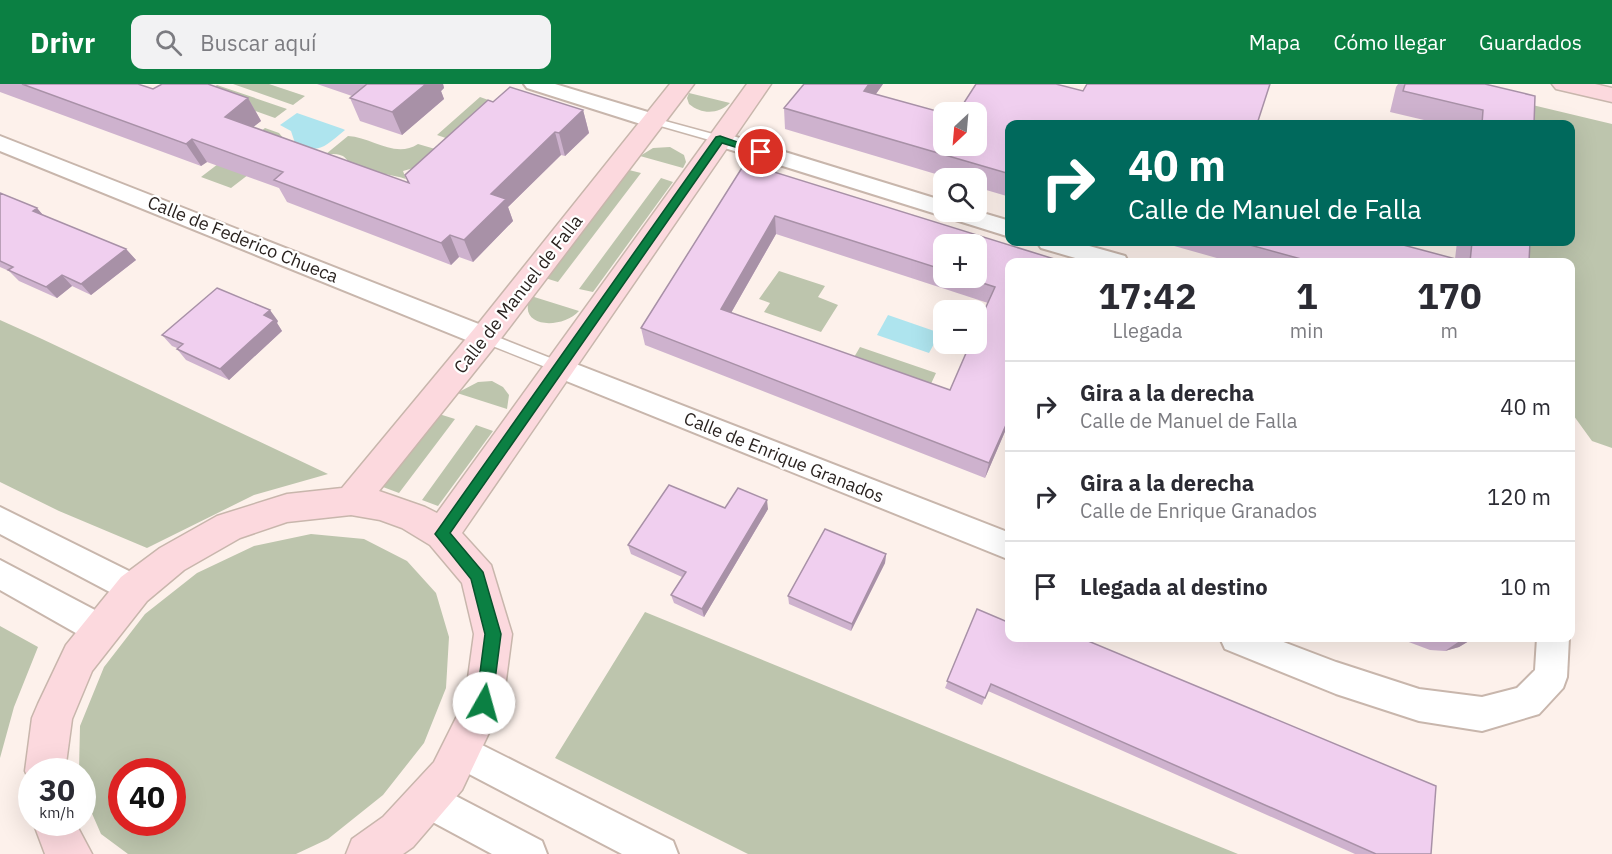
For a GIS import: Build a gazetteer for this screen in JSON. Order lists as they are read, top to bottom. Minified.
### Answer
{"streets":{"street":["Calle de Federico Chueca","Calle de Manuel de Falla","Calle de Enrique Granados"]},"crossings":[["Calle de Federico Chueca","Calle de Manuel de Falla"]],"north":"bottom left","page":{"header":"Drivr","search":"Buscar aquí","nav":["Mapa","Cómo llegar","Guardados"],"map_buttons":["+","−"],"turn":["40 m","Calle de Manuel de Falla"],"eta":["17:42","Llegada","1","min","170","m"],"list":[{"name":"Gira a la derecha","note":"Calle de Manuel de Falla","value":"40 m"},{"name":"Gira a la derecha","note":"Calle de Enrique Granados","value":"120 m"},{"name":"Llegada al destino","value":"10 m"}],"speed":"30 km/h","limit":"40"}}
